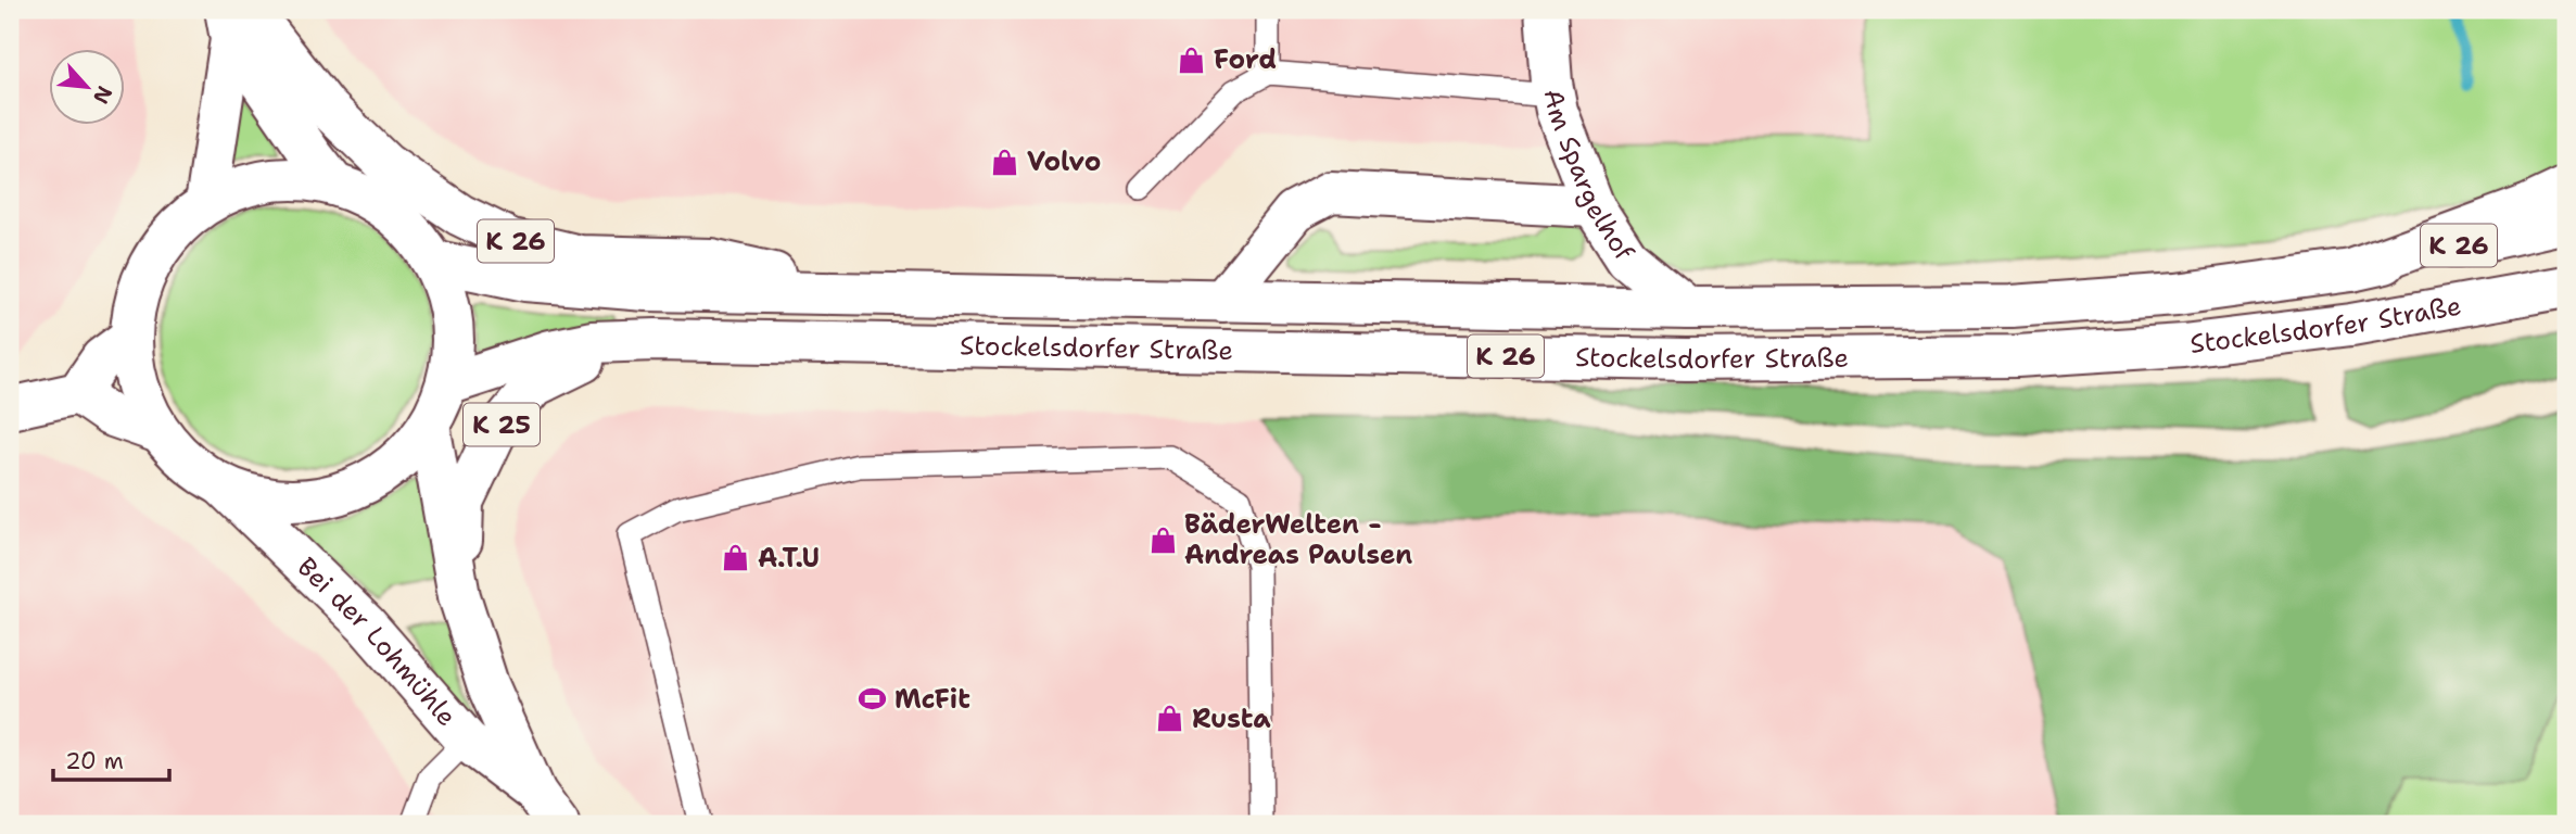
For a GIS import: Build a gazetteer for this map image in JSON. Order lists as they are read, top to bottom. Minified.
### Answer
{"streets":{"main road":["Am Spargelhof","K 26","Stockelsdorfer Straße","K 25","Bei der Lohmühle"]},"crossings":[["Am Spargelhof","Stockelsdorfer Straße"],["K 26","Stockelsdorfer Straße"],["Stockelsdorfer Straße","K 25"],["K 25","Bei der Lohmühle"]],"places":{"shop":["Ford","Volvo","BäderWelten - Andreas Paulsen","A.T.U","Rusta"],"sports":["McFit"]},"scale_bar":"20 m","north":"bottom right"}
